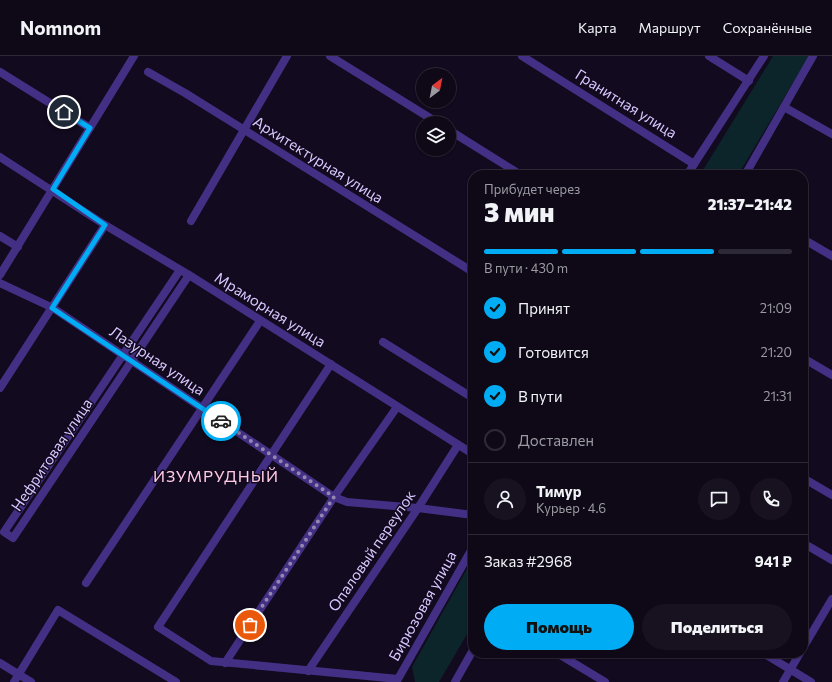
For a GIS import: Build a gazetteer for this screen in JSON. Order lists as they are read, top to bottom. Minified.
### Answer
{"streets":{"street":["Гранитная улица","Архитектурная улица","Мраморная улица","Лазурная улица","Нефритовая улица","Опаловый переулок","Бирюзовая улица"]},"crossings":[["Мраморная улица","Нефритовая улица"],["Мраморная улица","Опаловый переулок"],["Лазурная улица","Нефритовая улица"],["Лазурная улица","Опаловый переулок"],["Опаловый переулок","Бирюзовая улица"]],"districts":["ИЗУМРУДНЫЙ"],"north":"top right","page":{"header":"Nomnom","nav":["Карта","Маршрут","Сохранённые"],"heading":["3 мин","Прибудет через","21:37–21:42"],"panel":["Тимур","Курьер · 4.6","Заказ #2968","941 ₽"],"bar":"В пути · 430 m","list":[["Принят","21:09"],["Готовится","21:20"],["В пути","21:31"],"Доставлен"],"buttons":["Помощь","Поделиться"]}}
